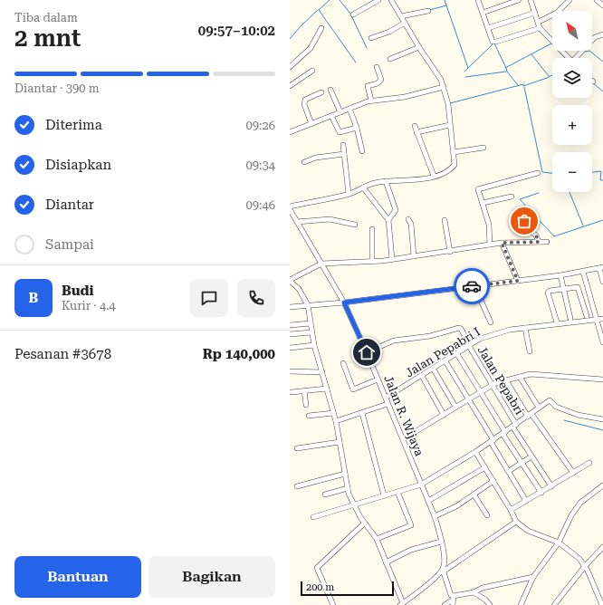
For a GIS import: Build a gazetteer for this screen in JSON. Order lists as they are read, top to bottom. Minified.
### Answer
{"streets":{"street":["Jalan Pepabri I","Jalan Pepabri","Jalan R. Wijaya"]},"crossings":[["Jalan Pepabri I","Jalan Pepabri"],["Jalan Pepabri I","Jalan R. Wijaya"],["Jalan Pepabri","Jalan R. Wijaya"]],"scale_bar":"200 m","north":"top left","page":{"heading":["2 mnt","Tiba dalam","09:57–10:02"],"panel":["Budi","Kurir · 4.4","Pesanan #3678","Rp 140,000"],"map_buttons":["+","−"],"bar":"Diantar · 390 m","list":[["Diterima","09:26"],["Disiapkan","09:34"],["Diantar","09:46"],"Sampai"],"round":"B","buttons":["Bantuan","Bagikan"],"scale":"200 m"}}
